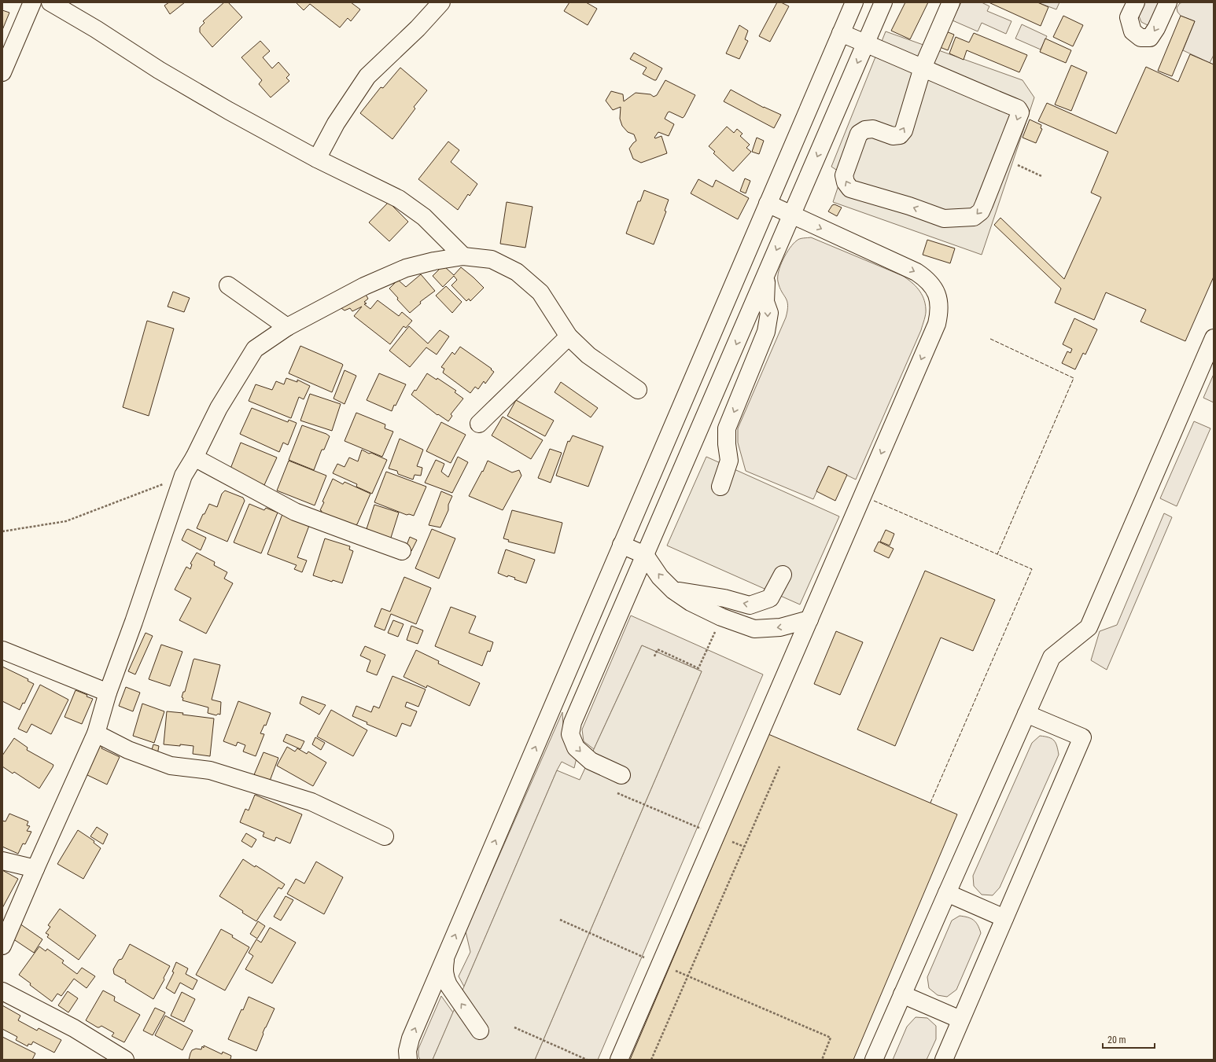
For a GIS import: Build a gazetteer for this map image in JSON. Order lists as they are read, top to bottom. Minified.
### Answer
{"scale_bar":"20 m"}
